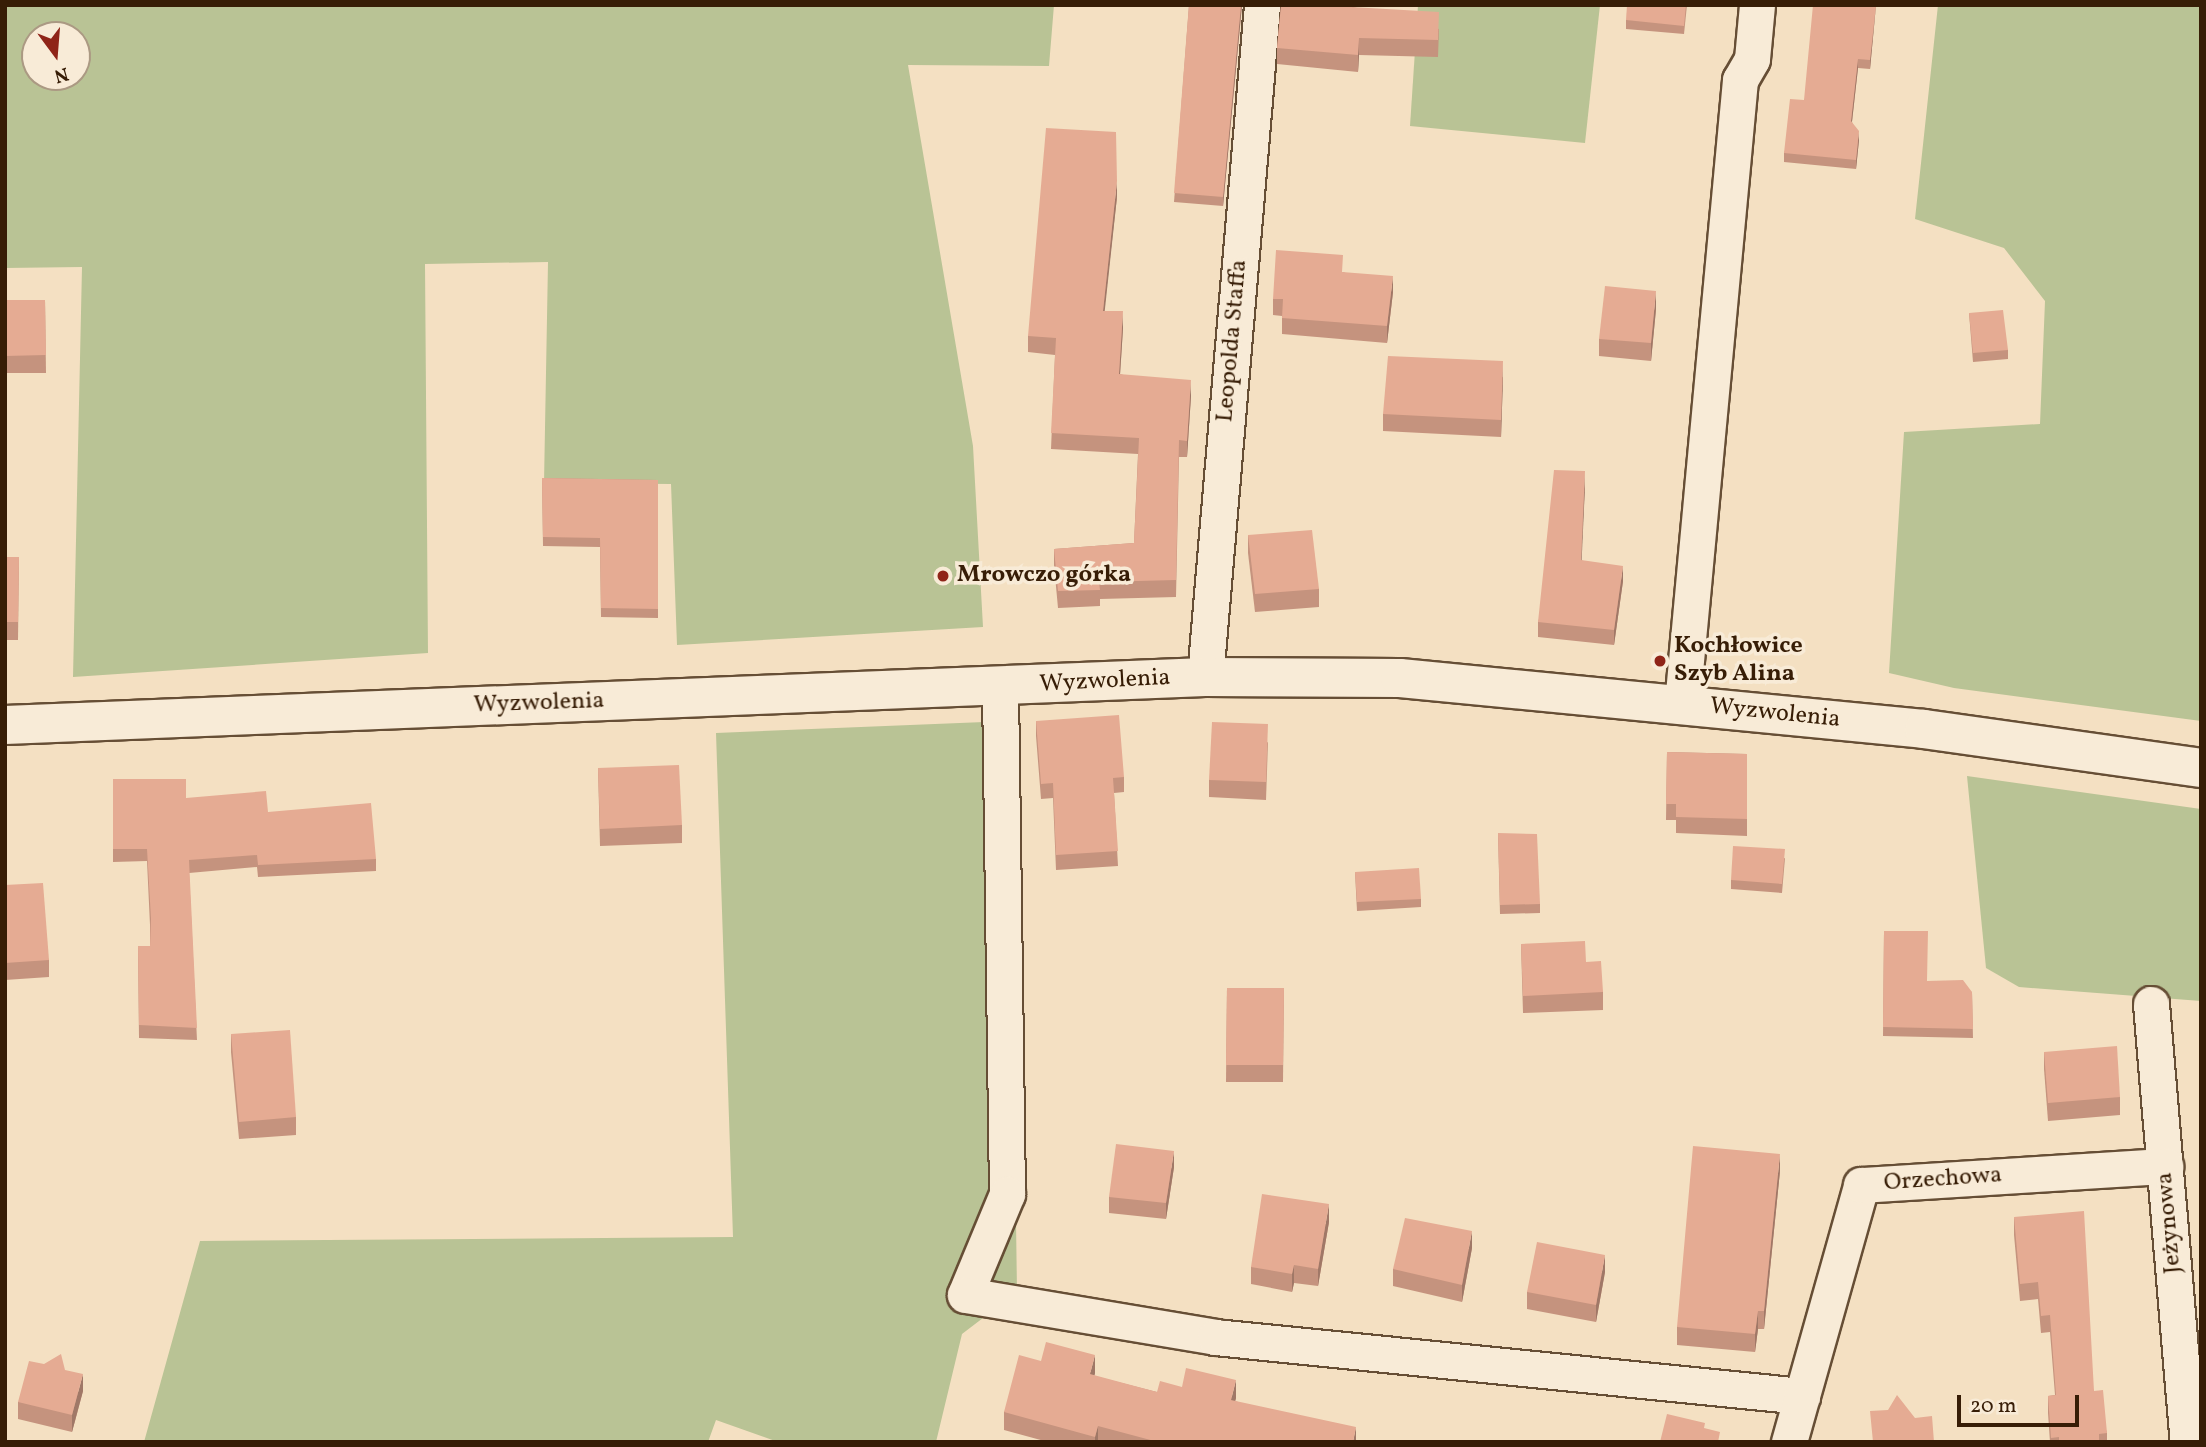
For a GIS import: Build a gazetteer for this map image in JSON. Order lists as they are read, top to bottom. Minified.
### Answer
{"streets":{"street":["Leopolda Staffa","Wyzwolenia","Orzechowa","Jeżynowa"]},"crossings":[["Leopolda Staffa","Wyzwolenia"],["Orzechowa","Jeżynowa"]],"places":["Mrowczo górka","Kochłowice Szyb Alina"],"scale_bar":"20 m","north":"bottom"}
